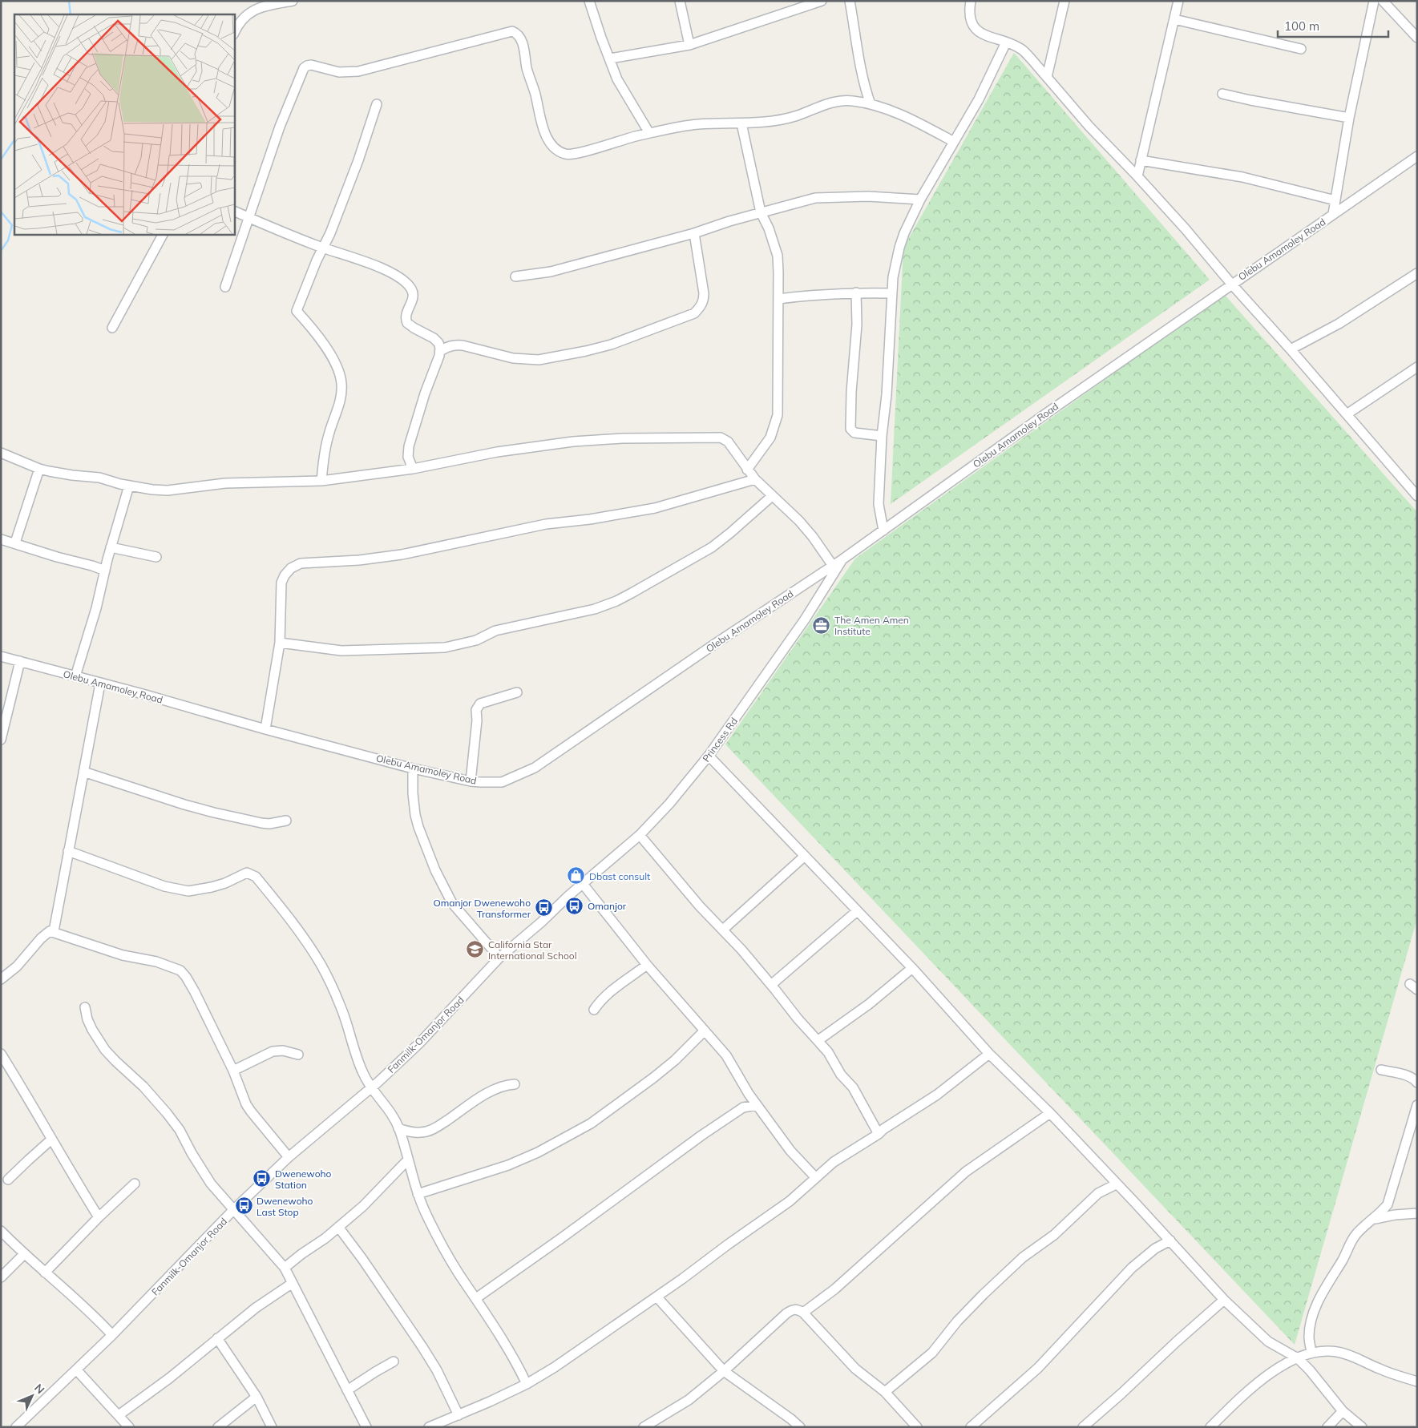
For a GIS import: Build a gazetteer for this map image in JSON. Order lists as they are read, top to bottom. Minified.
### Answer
{"streets":{"street":["Olebu Amamoley Road","Princess Rd","Fanmilk-Omanjor Road"]},"crossings":[["Olebu Amamoley Road","Princess Rd"],["Princess Rd","Fanmilk-Omanjor Road"]],"places":{"office":["The Amen Amen Institute"],"shop":["Dbast consult"],"bus stop":["Omanjor","Omanjor Dwenewoho Transformer","Dwenewoho Station","Dwenewoho Last Stop"],"school or university":["California Star International School"]},"scale_bar":"100 m","north":"top right"}
